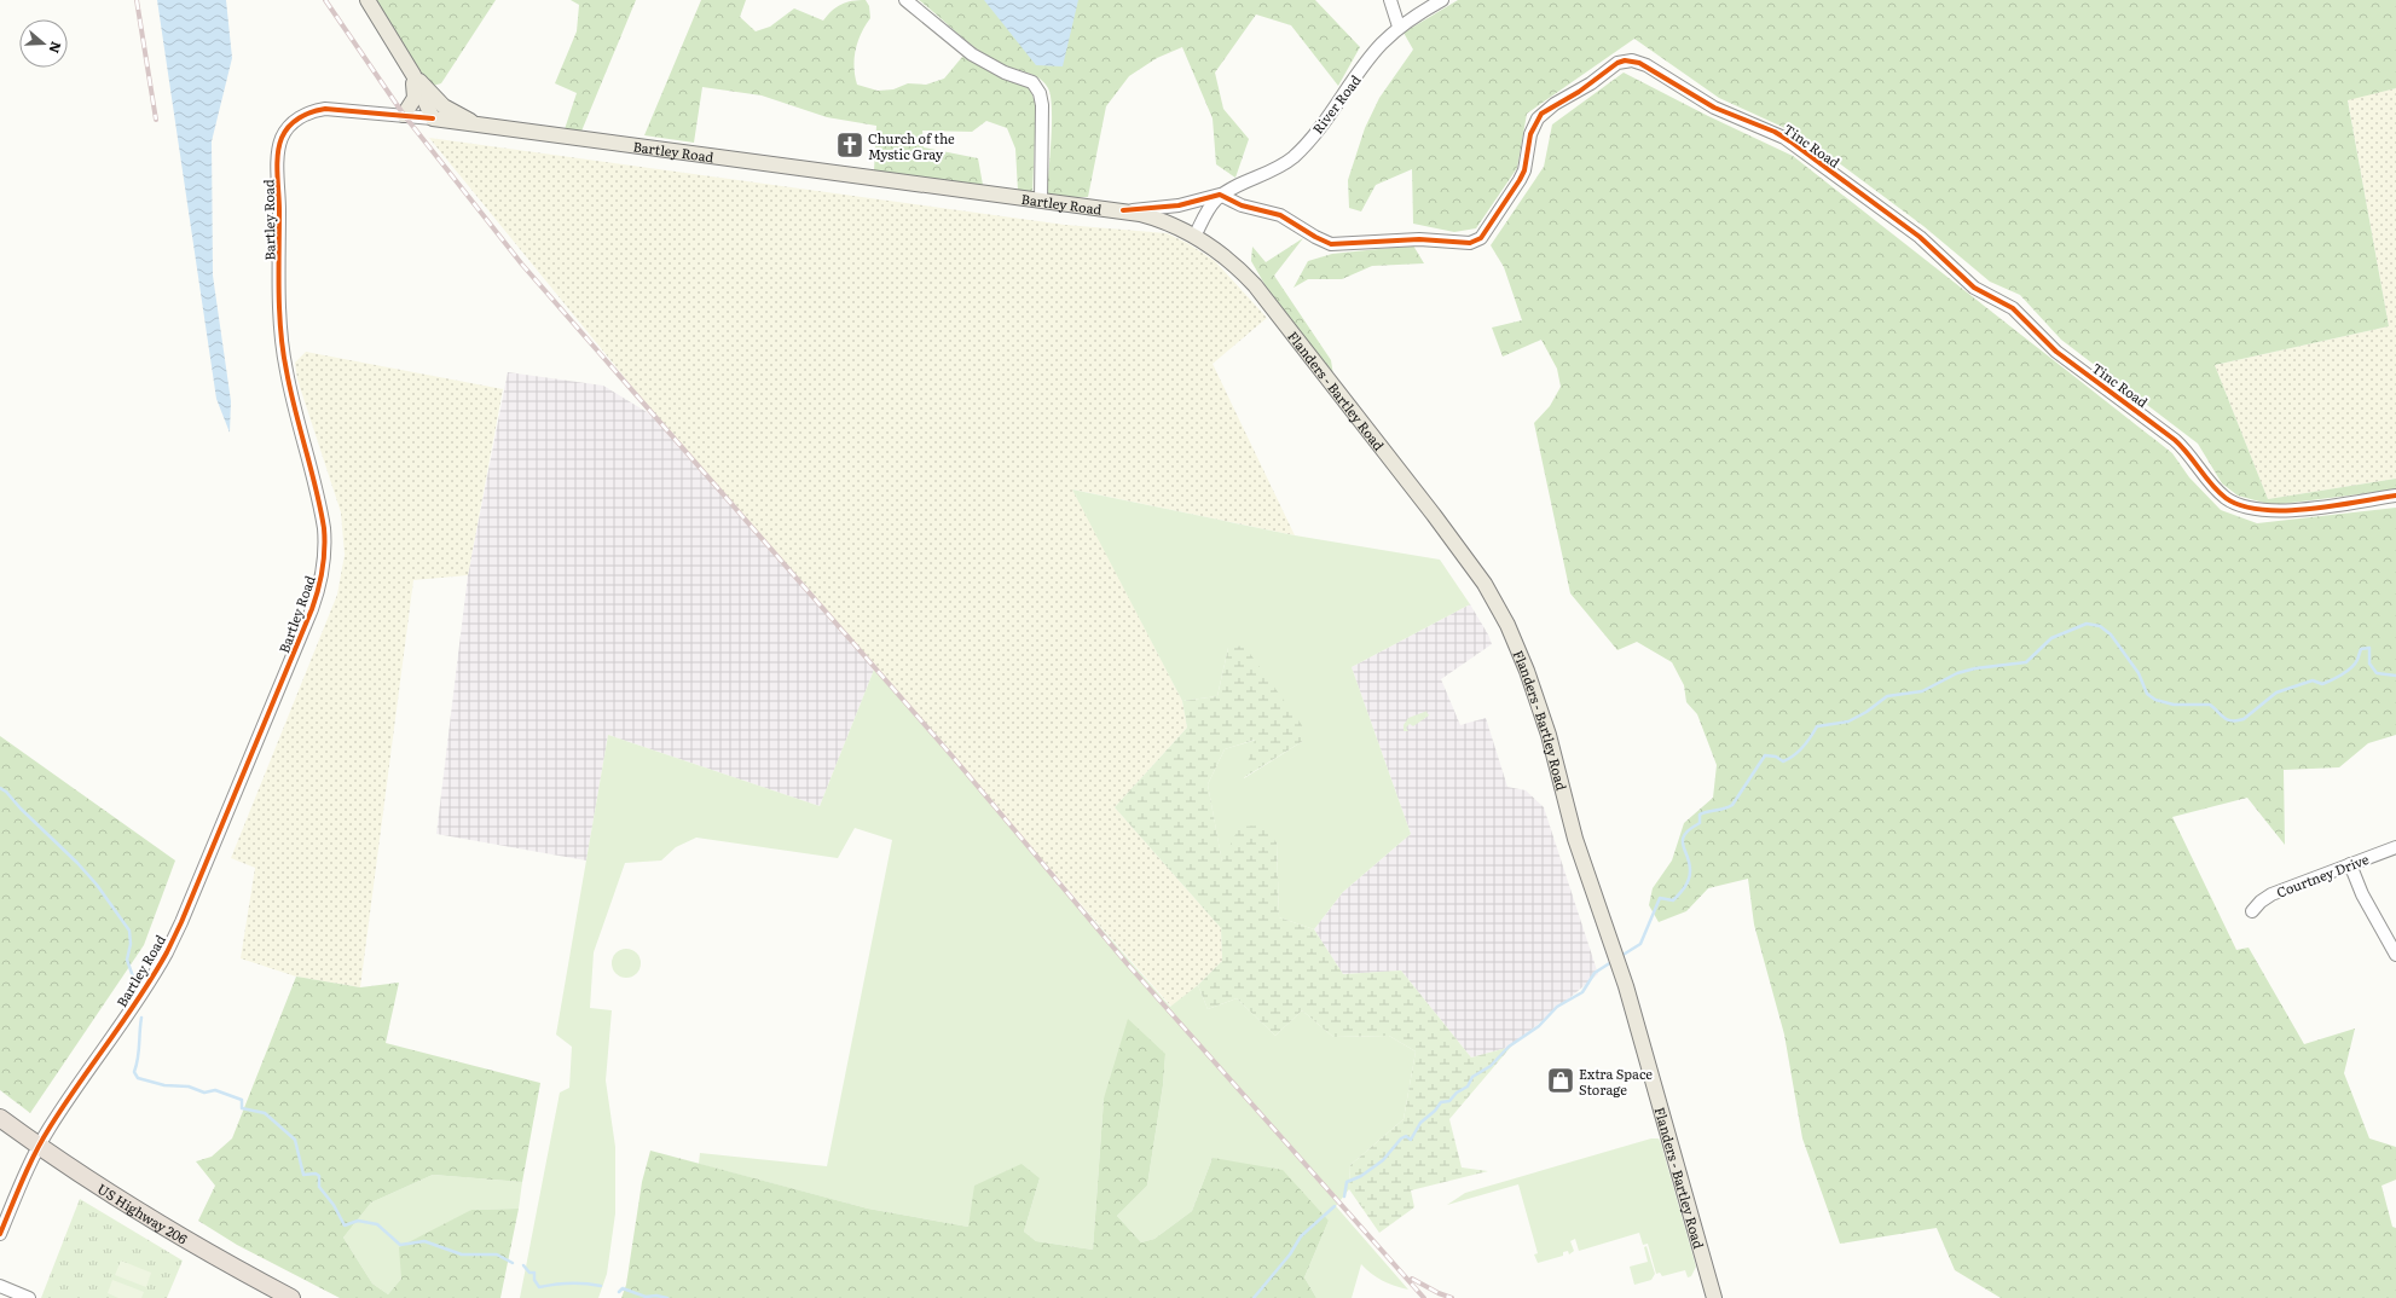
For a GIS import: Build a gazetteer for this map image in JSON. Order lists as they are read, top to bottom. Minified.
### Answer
{"streets":{"highway":["US Highway 206"],"main road":["Bartley Road","Flanders - Bartley Road"],"street":["River Road","Tinc Road","Courtney Drive"]},"crossings":[["River Road","Tinc Road"],["River Road","Bartley Road"],["River Road","Flanders - Bartley Road"],["Bartley Road","Flanders - Bartley Road"],["Bartley Road","US Highway 206"]],"places":{"church":["Church of the Mystic Gray"],"shop":["Extra Space Storage"]},"north":"right"}
